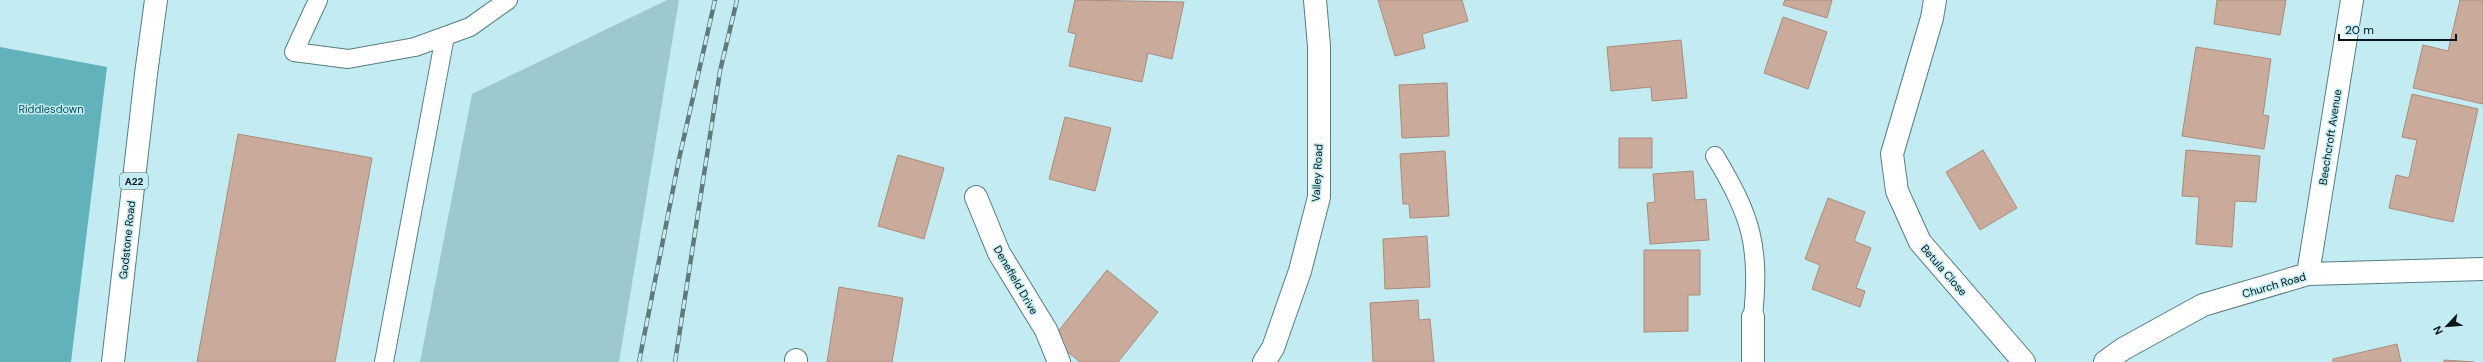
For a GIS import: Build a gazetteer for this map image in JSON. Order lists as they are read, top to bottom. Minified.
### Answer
{"streets":{"main road":["Beechcroft Avenue","Valley Road","A22","Godstone Road","Betula Close","Denefield Drive","Church Road"]},"crossings":[["Beechcroft Avenue","Church Road"]],"parks":["Riddlesdown"],"scale_bar":"20 m","north":"bottom left"}
